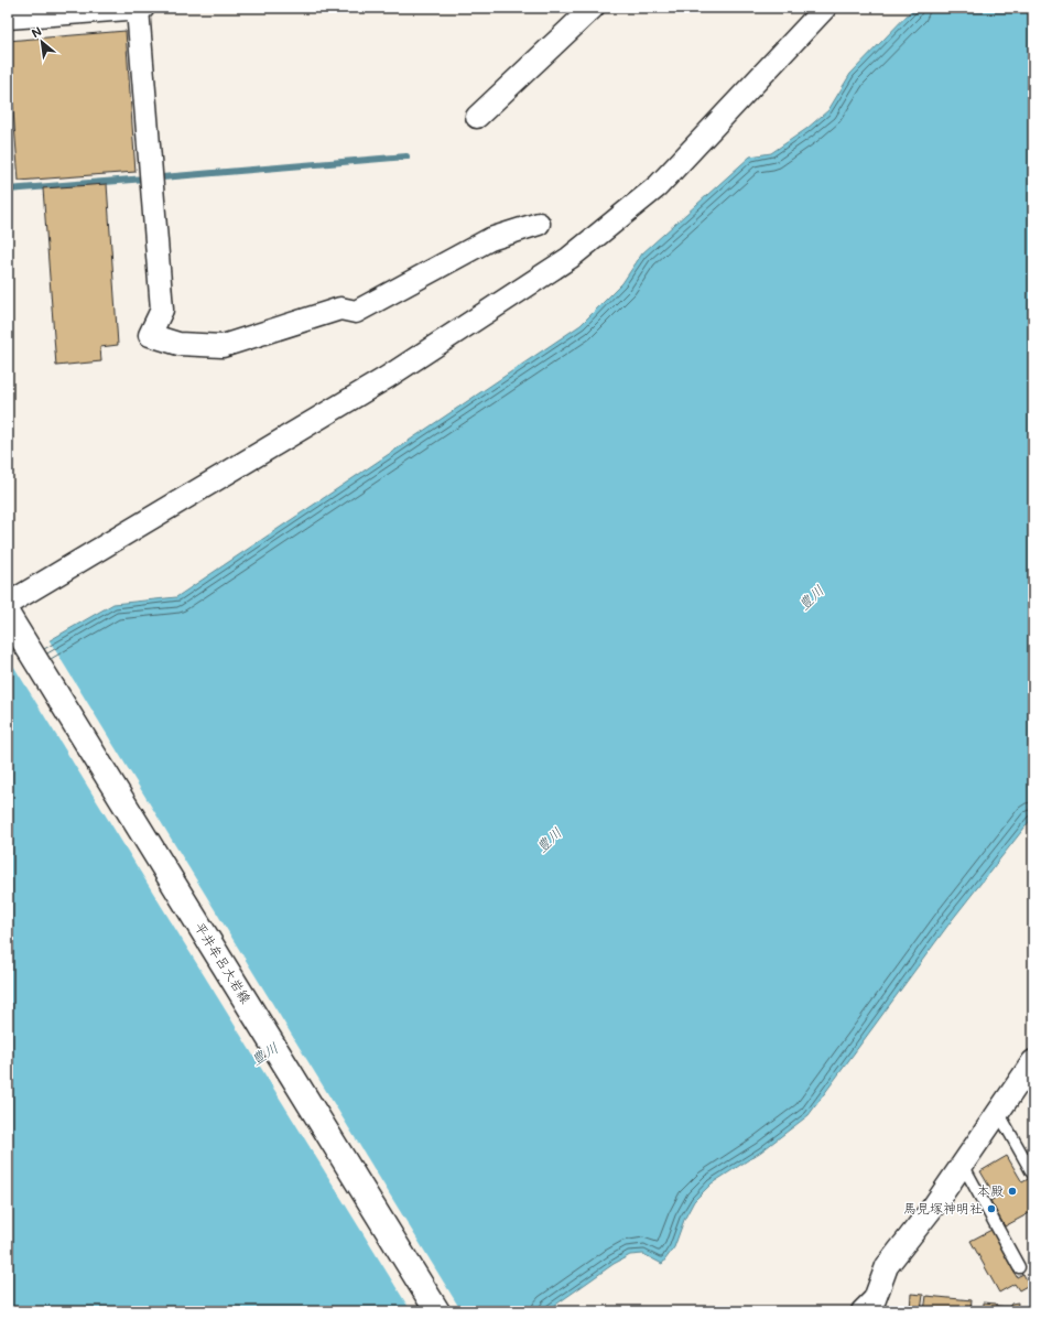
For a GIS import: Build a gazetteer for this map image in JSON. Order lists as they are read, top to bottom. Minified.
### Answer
{"streets":{"main road":["平井牟呂大岩線"]},"water":["豊川"],"places":["本殿","馬見塚神明社"],"north":"top left"}
